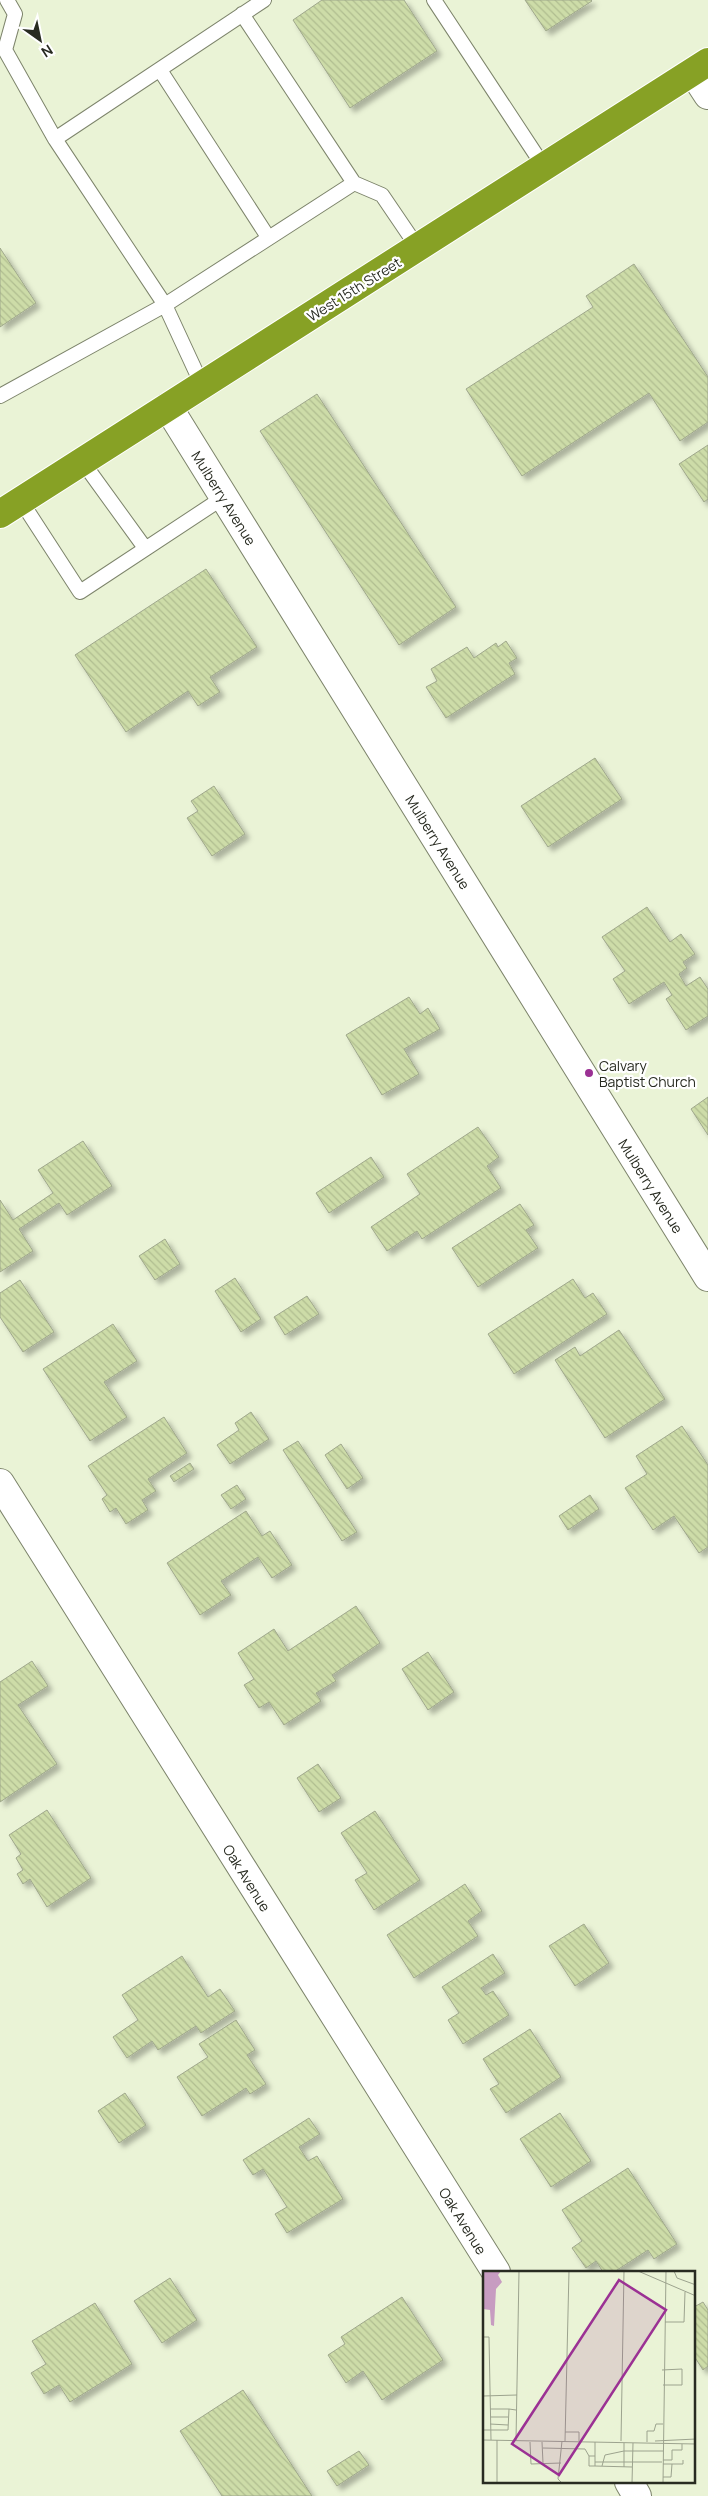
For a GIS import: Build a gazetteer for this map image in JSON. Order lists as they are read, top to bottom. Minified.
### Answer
{"streets":{"highway":["West 15th Street"],"street":["Mulberry Avenue","Oak Avenue"]},"crossings":[["West 15th Street","Mulberry Avenue"]],"places":["Calvary Baptist Church"],"north":"bottom right"}
